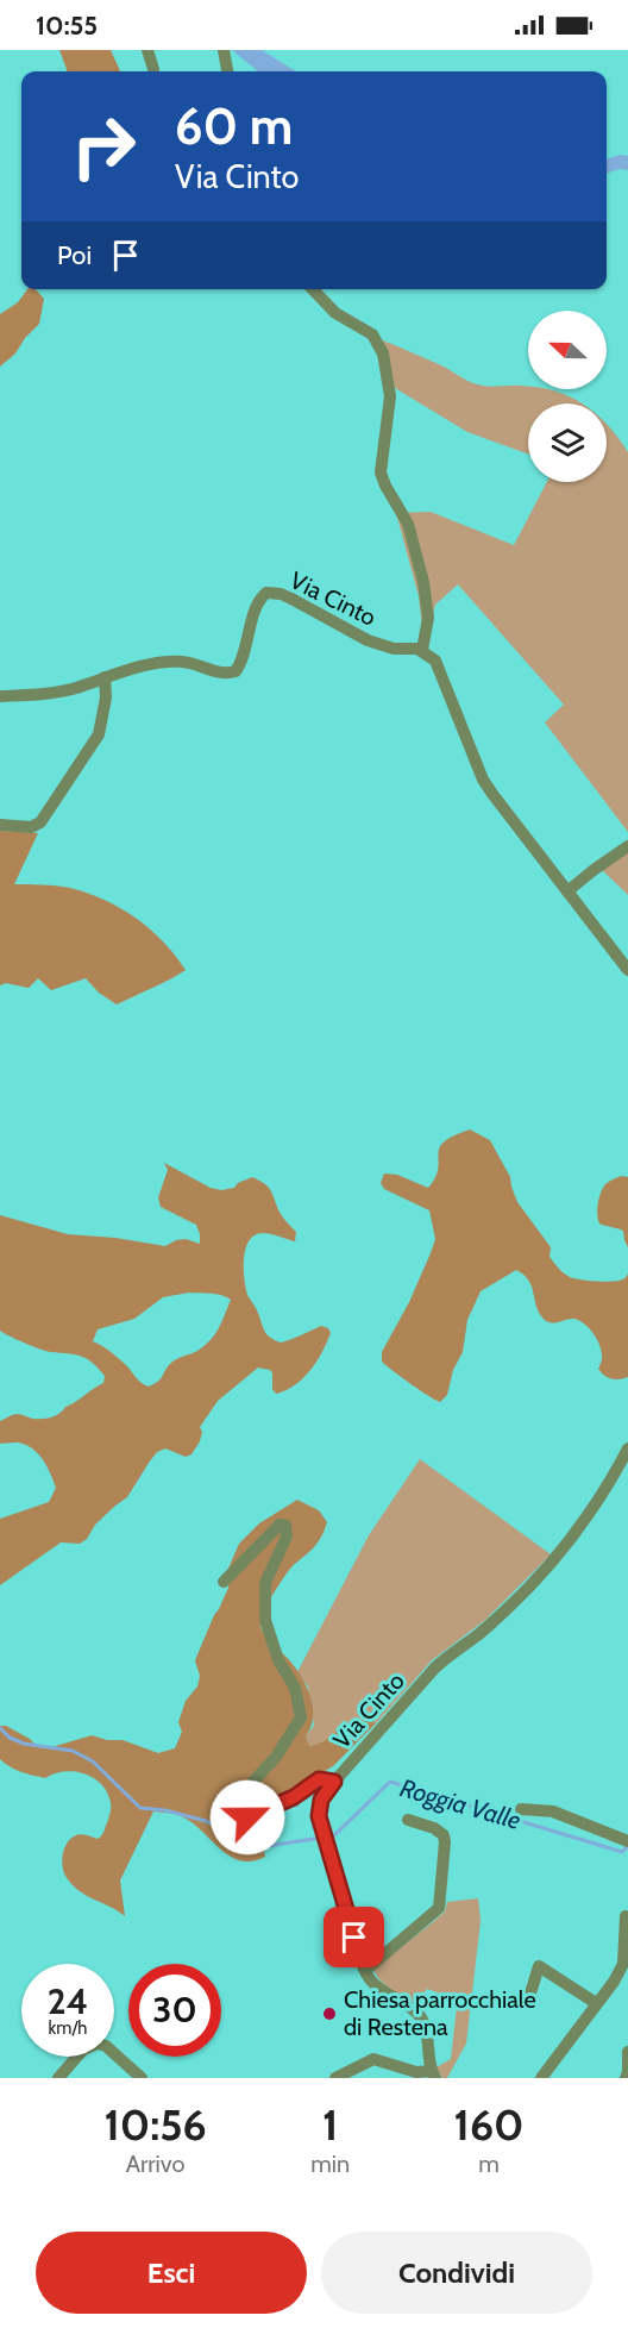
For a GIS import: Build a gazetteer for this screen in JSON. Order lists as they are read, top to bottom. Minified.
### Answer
{"streets":{"street":["Via Cinto"]},"water":["Roggia Valle"],"places":["Chiesa parrocchiale di Restena"],"north":"left","page":{"status":"10:55","turn":["60 m","Via Cinto"],"then":"Poi","speed":"24 km/h","limit":"30","eta":["10:56","Arrivo","1","min","160","m"],"buttons":["Esci","Condividi"]}}
